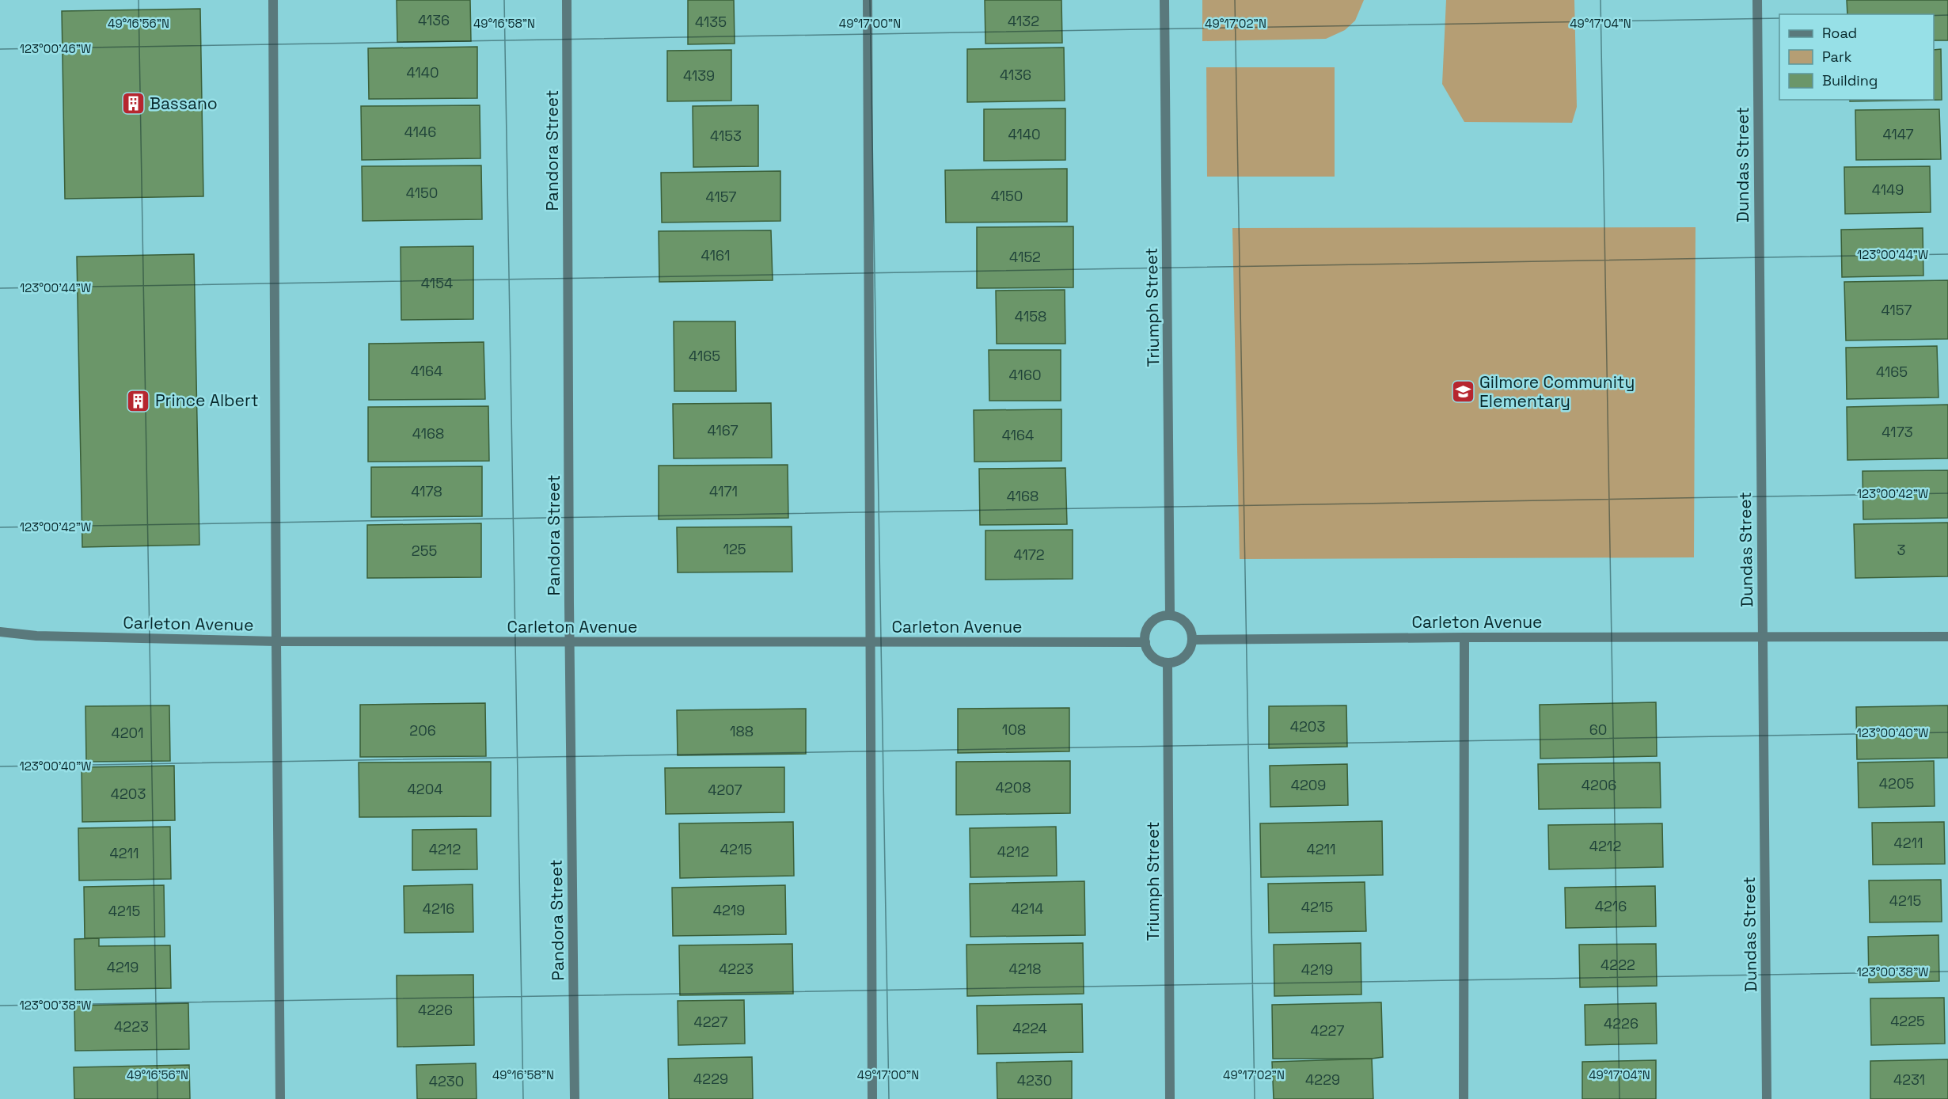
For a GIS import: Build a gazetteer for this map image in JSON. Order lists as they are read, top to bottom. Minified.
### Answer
{"streets":{"street":["Pandora Street","Dundas Street","Triumph Street","Carleton Avenue"]},"crossings":[["Pandora Street","Carleton Avenue"],["Dundas Street","Carleton Avenue"],["Triumph Street","Carleton Avenue"]],"places":{"building":["Bassano","Prince Albert"],"school or university":["Gilmore Community Elementary"]},"house_numbers":["4136","4132","4135","4140","4136","4139","4146","4140","4147","4153","4149","4150","4150","4157","4161","4152","4154","4157","4158","4165","4164","4165","4160","4167","4173","4168","4164","4178","4171","4168","125","3","255","4172","4203","108","60","206","188","4201","4205","4209","4206","4208","4204","4207","4203","4211","4212","4212","4215","4211","4212","4211","4215","4216","4215","4216","4214","4219","4215","4222","4219","4223","4218","4219","4226","4225","4227","4226","4223","4224","4227","4229","4229","4231","4230","4230"],"legend":["Road","Park","Building"],"coordinates":["49°16'56\"N","49°16'58\"N","49°17'00\"N","49°17'02\"N","49°17'04\"N","123°00'46\"W","123°00'44\"W","123°00'42\"W","123°00'40\"W","123°00'38\"W"]}
